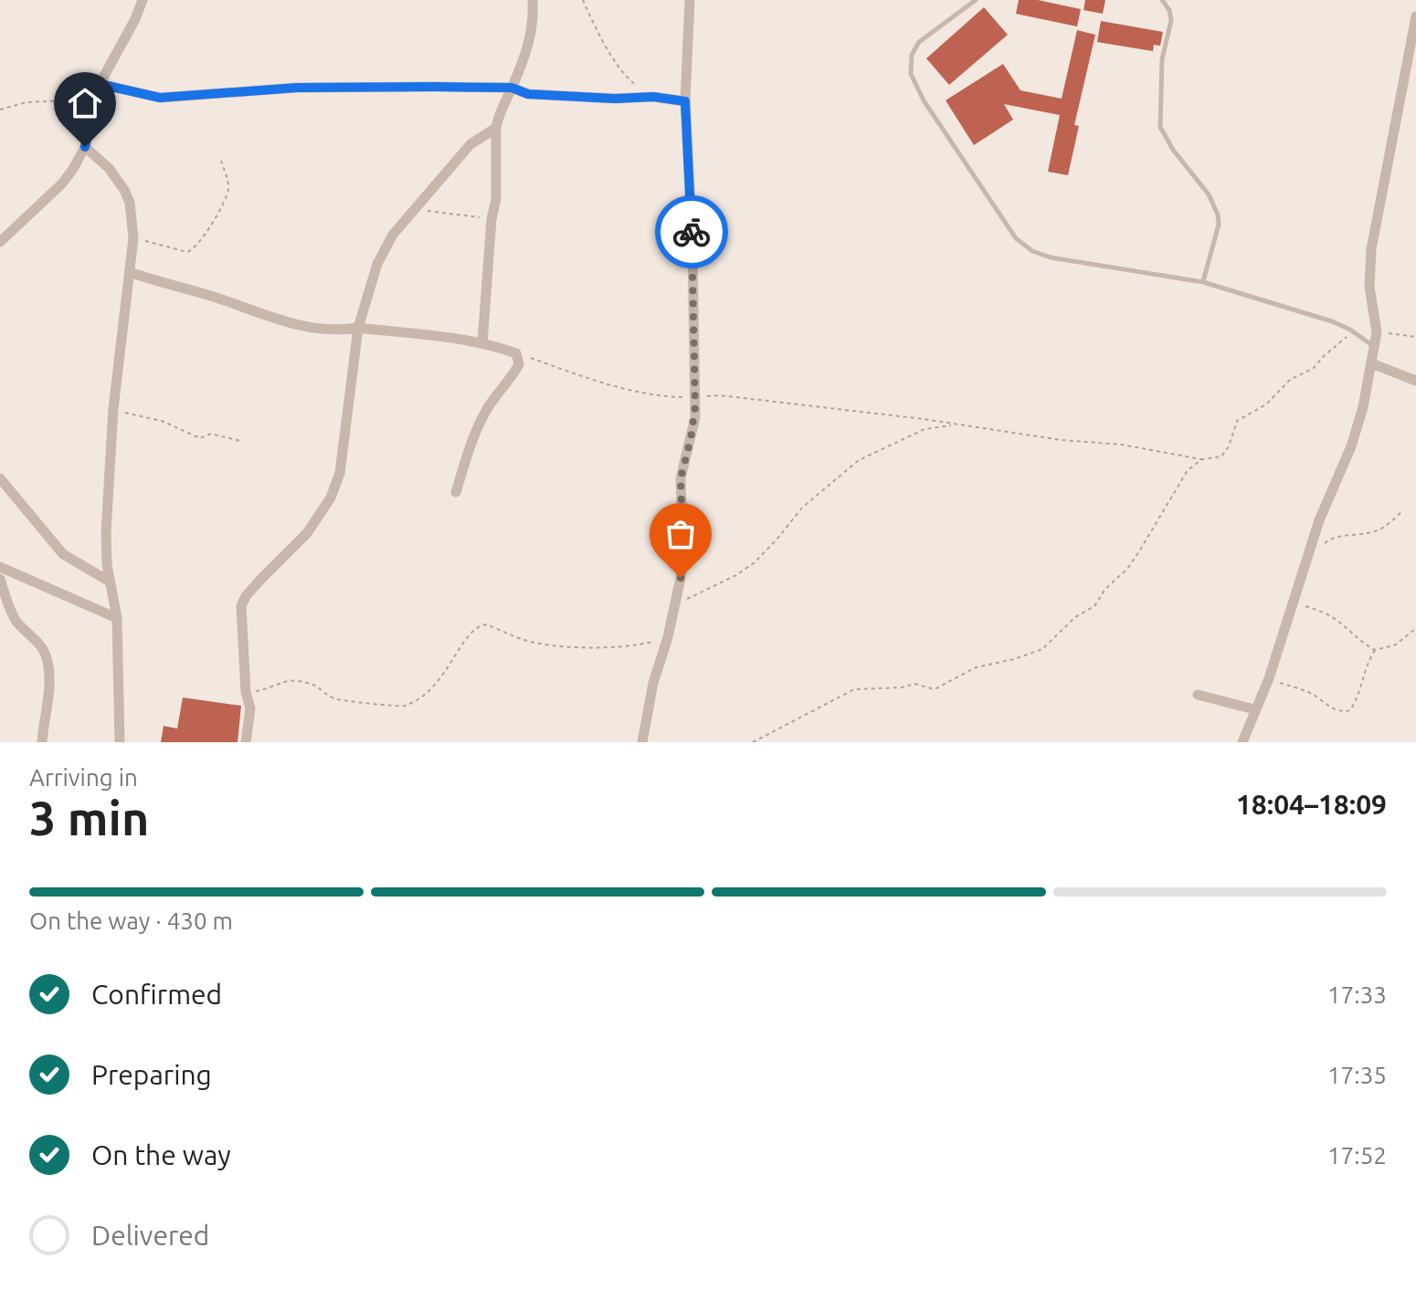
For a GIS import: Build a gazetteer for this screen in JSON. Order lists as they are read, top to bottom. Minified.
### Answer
{"page":{"heading":["3 min","Arriving in","18:04–18:09"],"bar":"On the way · 430 m","list":[["Confirmed","17:33"],["Preparing","17:35"],["On the way","17:52"],"Delivered"]}}
